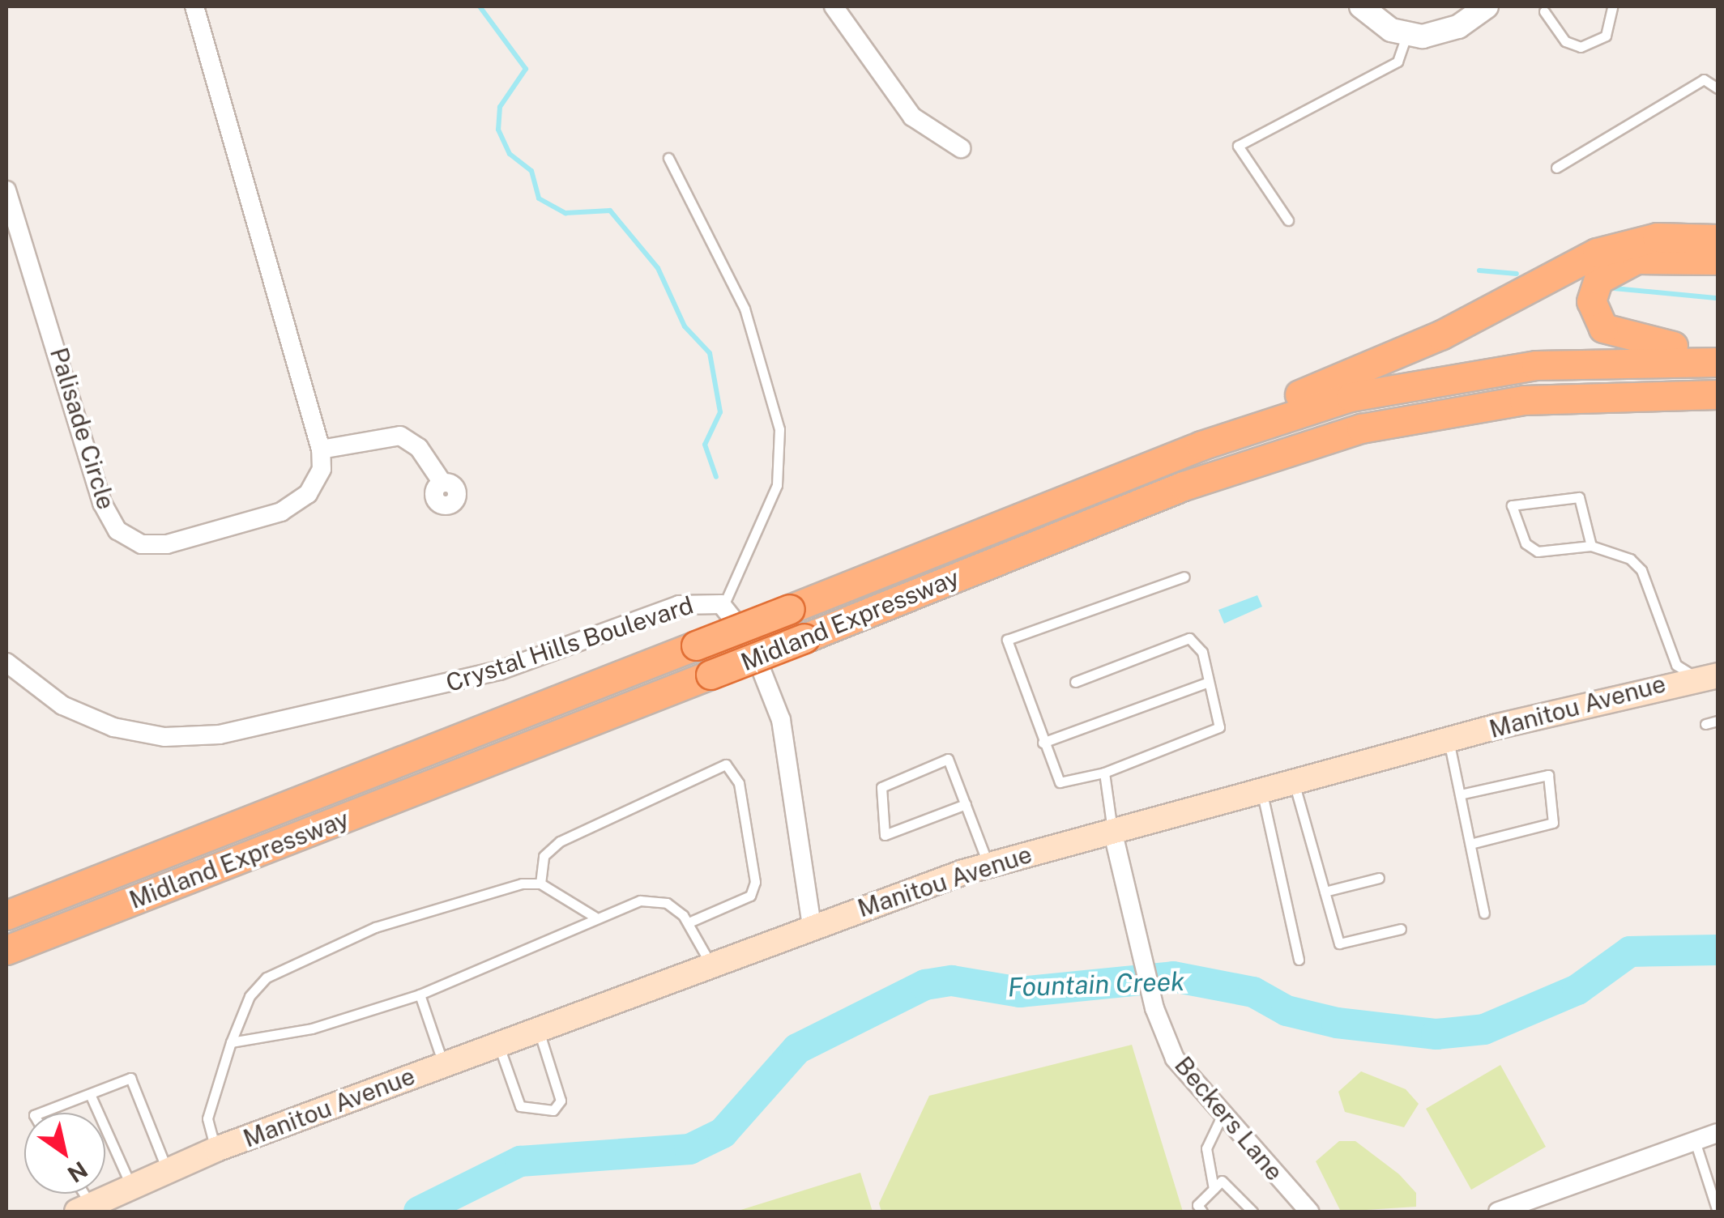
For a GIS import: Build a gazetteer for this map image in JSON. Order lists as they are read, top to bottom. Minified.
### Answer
{"streets":{"highway":["Midland Expressway"],"main road":["Manitou Avenue"],"street":["Palisade Circle","Crystal Hills Boulevard","Beckers Lane"]},"crossings":[["Crystal Hills Boulevard","Manitou Avenue"],["Manitou Avenue","Beckers Lane"]],"water":["Fountain Creek"],"north":"bottom right"}
